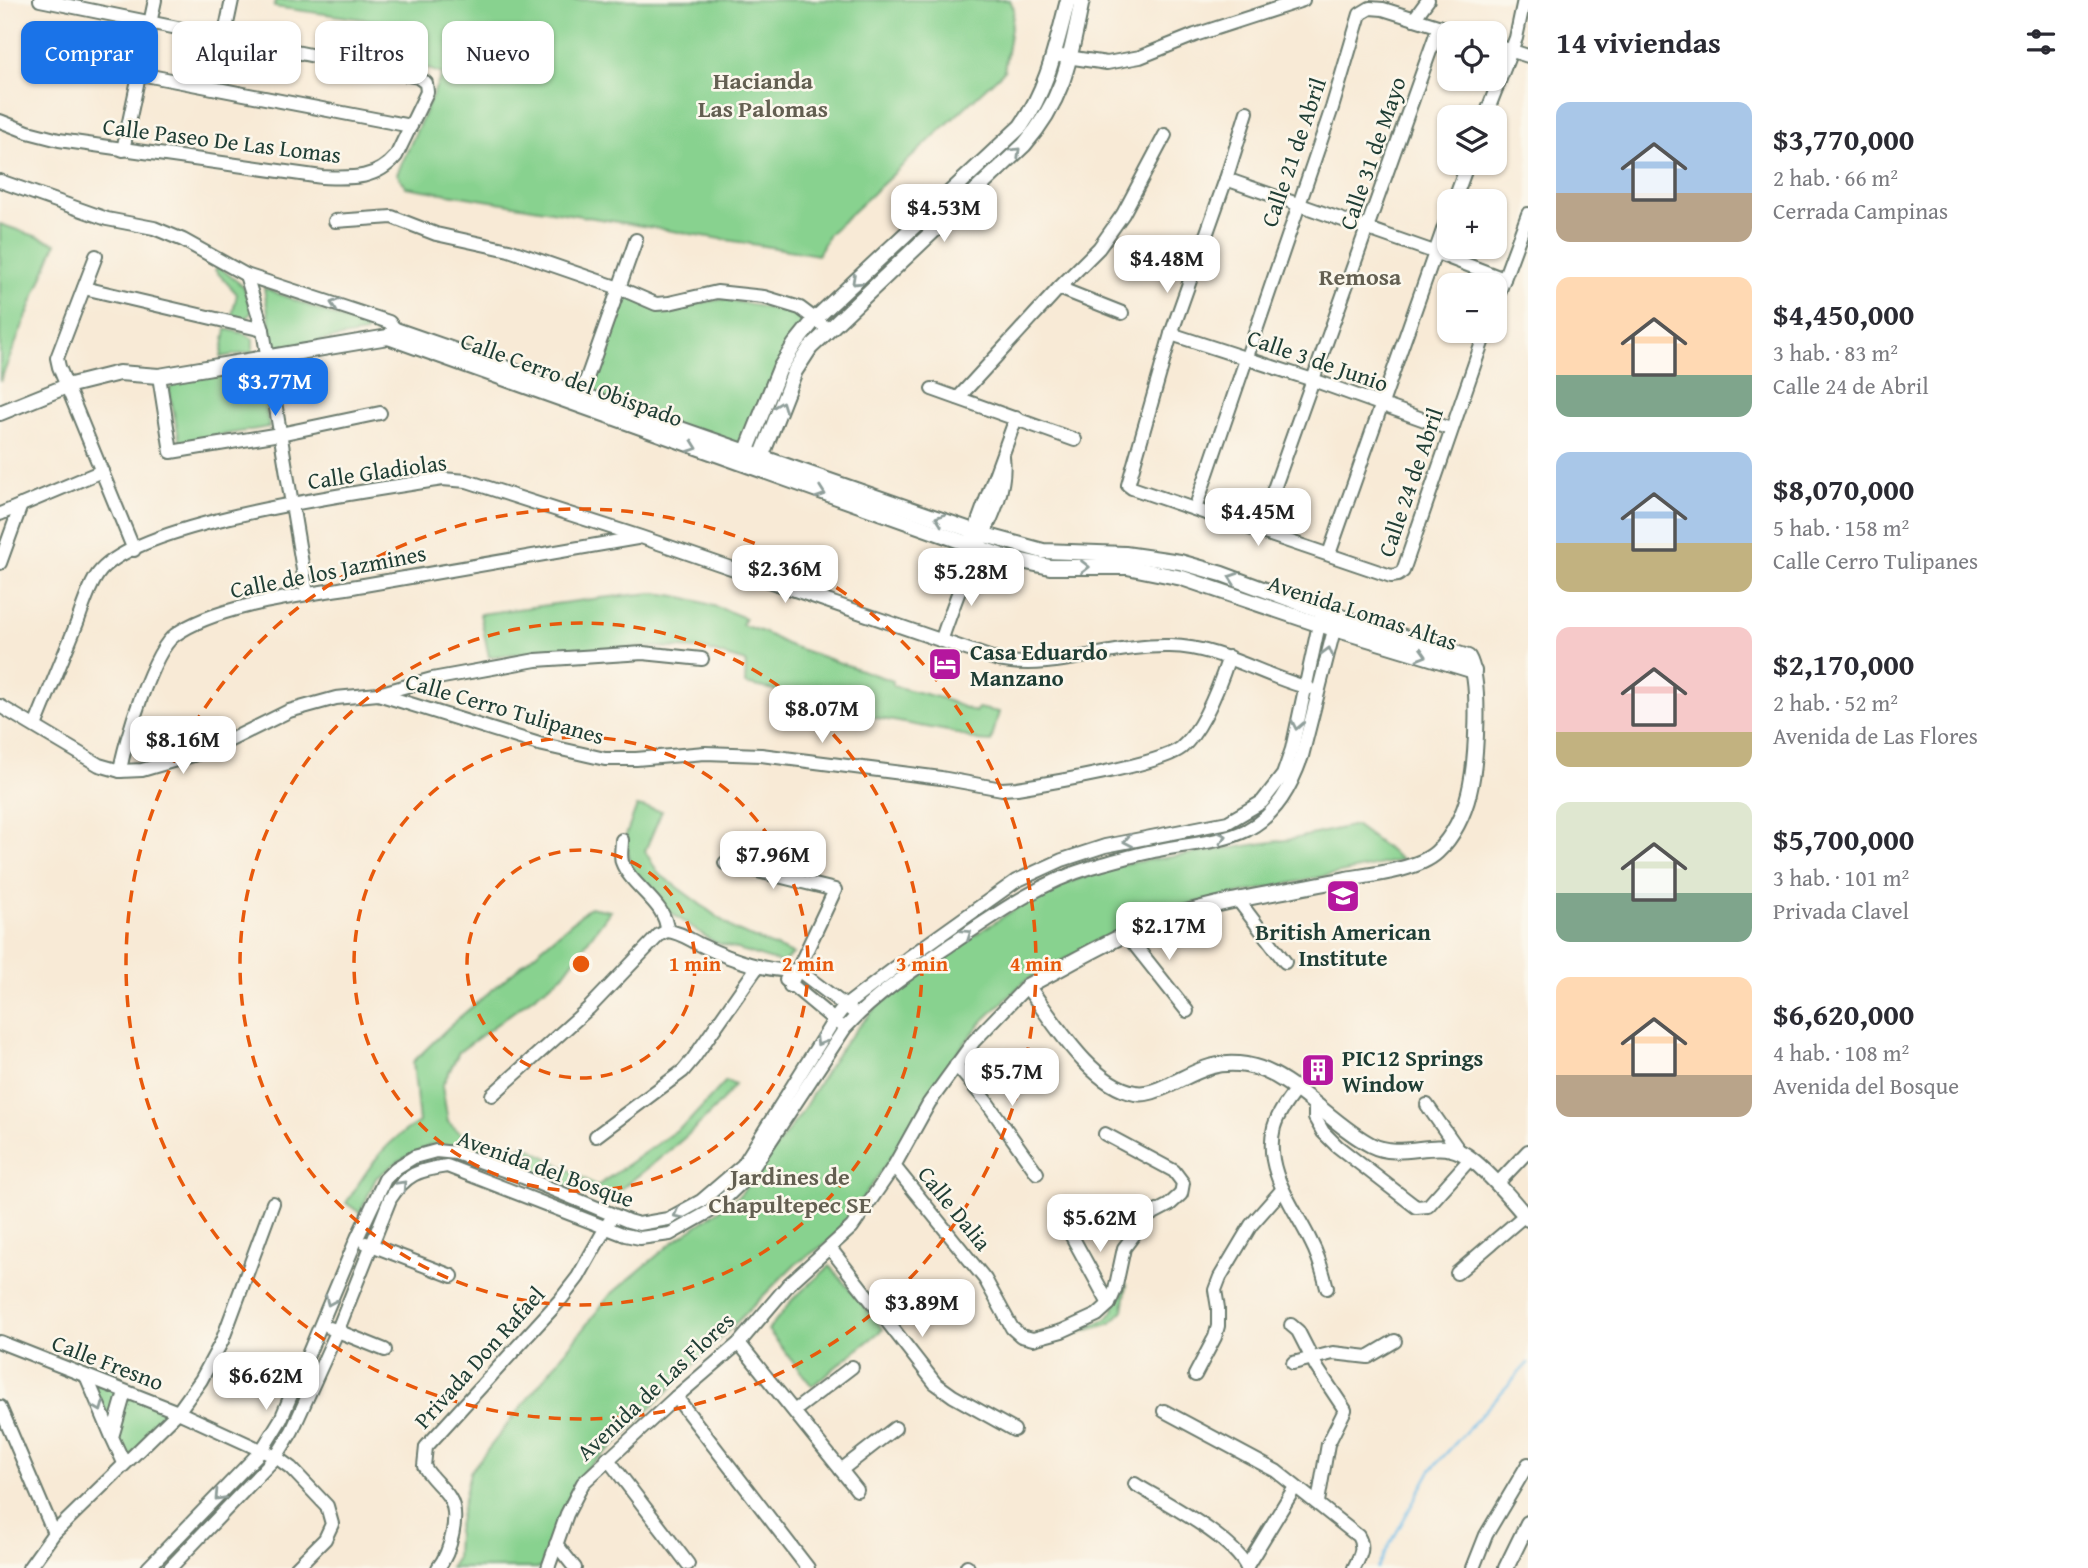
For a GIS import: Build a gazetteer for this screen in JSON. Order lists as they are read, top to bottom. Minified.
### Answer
{"streets":{"main road":["Calle Cerro del Obispado","Avenida Lomas Altas","Avenida de Las Flores"],"street":["Calle Paseo De Las Lomas","Calle 21 de Abril","Calle 31 de Mayo","Calle 3 de Junio","Calle Gladiolas","Calle 24 de Abril","Calle de los Jazmines","Calle Cerro Tulipanes","Avenida del Bosque","Calle Dalia","Privada Don Rafael","Calle Fresno"]},"crossings":[["Calle 21 de Abril","Calle 3 de Junio"],["Calle 21 de Abril","Calle 24 de Abril"],["Calle 31 de Mayo","Calle 3 de Junio"],["Calle 31 de Mayo","Calle 24 de Abril"],["Calle 3 de Junio","Calle 24 de Abril"],["Calle Cerro del Obispado","Avenida Lomas Altas"],["Calle Gladiolas","Calle de los Jazmines"],["Calle Gladiolas","Calle Cerro Tulipanes"],["Calle Gladiolas","Avenida del Bosque"],["Avenida Lomas Altas","Avenida del Bosque"],["Avenida Lomas Altas","Avenida de Las Flores"],["Avenida del Bosque","Privada Don Rafael"],["Avenida del Bosque","Calle Fresno"],["Calle Dalia","Avenida de Las Flores"]],"districts":["Hacianda Las Palomas","Remosa","Jardines de Chapultepec SE"],"places":{"hotel":["Casa Eduardo Manzano"],"school or university":["British American Institute"],"building":["PIC12 Springs Window"]},"page":{"heading":"14 viviendas","map_buttons":["+","−"],"chip":["Comprar","Alquilar","Filtros","Nuevo"],"list":[{"name":"$3,770,000","note":"2 hab. · 66 m² · Cerrada Campinas"},{"name":"$4,450,000","note":"3 hab. · 83 m² · Calle 24 de Abril"},{"name":"$8,070,000","note":"5 hab. · 158 m² · Calle Cerro Tulipanes"},{"name":"$2,170,000","note":"2 hab. · 52 m² · Avenida de Las Flores"},{"name":"$5,700,000","note":"3 hab. · 101 m² · Privada Clavel"},{"name":"$6,620,000","note":"4 hab. · 108 m² · Avenida del Bosque"}],"price":["$4.53M","$4.48M","$3.77M","$4.45M","$2.36M","$5.28M","$8.07M","$8.16M","$7.96M","$2.17M","$5.7M","$5.62M","$3.89M","$6.62M"]},"rings":["1 min","2 min","3 min","4 min"]}
